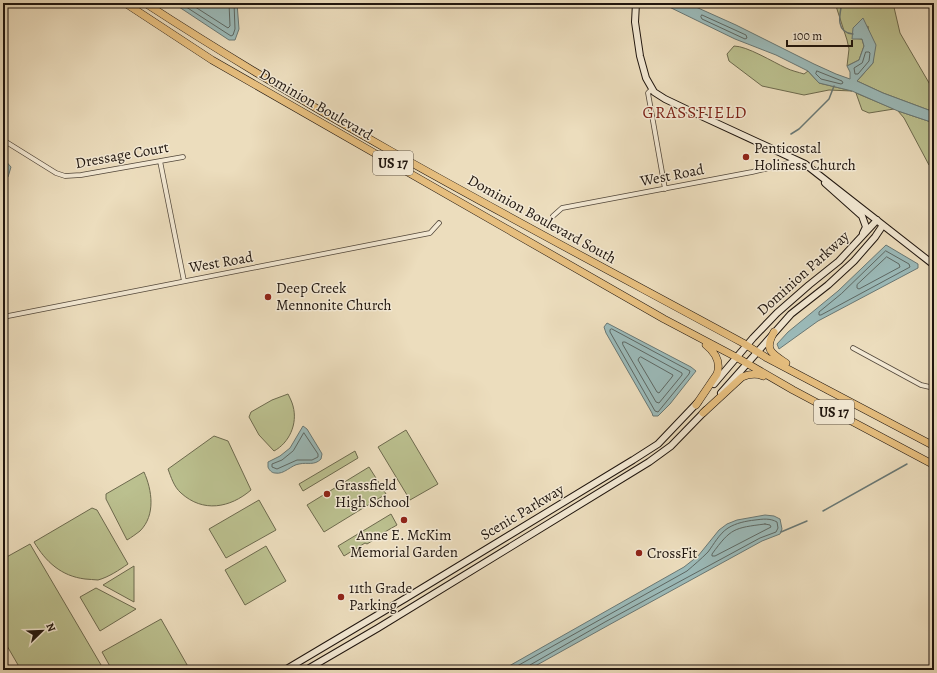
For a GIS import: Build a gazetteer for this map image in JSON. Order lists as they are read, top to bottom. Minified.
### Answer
{"streets":{"highway":["Dominion Boulevard","US 17","Dominion Boulevard South"],"street":["Dressage Court","West Road","Dominion Parkway","Scenic Parkway"]},"crossings":[["Dominion Boulevard","US 17"],["US 17","Scenic Parkway"],["Dominion Boulevard South","Dominion Parkway"],["Dominion Boulevard South","Scenic Parkway"],["Dominion Parkway","Scenic Parkway"]],"districts":["GRASSFIELD"],"places":["Penticostal Holiness Church","Deep Creek Mennonite Church","Grassfield High School","Anne E. McKim Memorial Garden","CrossFit","11th Grade Parking"],"scale_bar":"100 m","north":"top right"}
